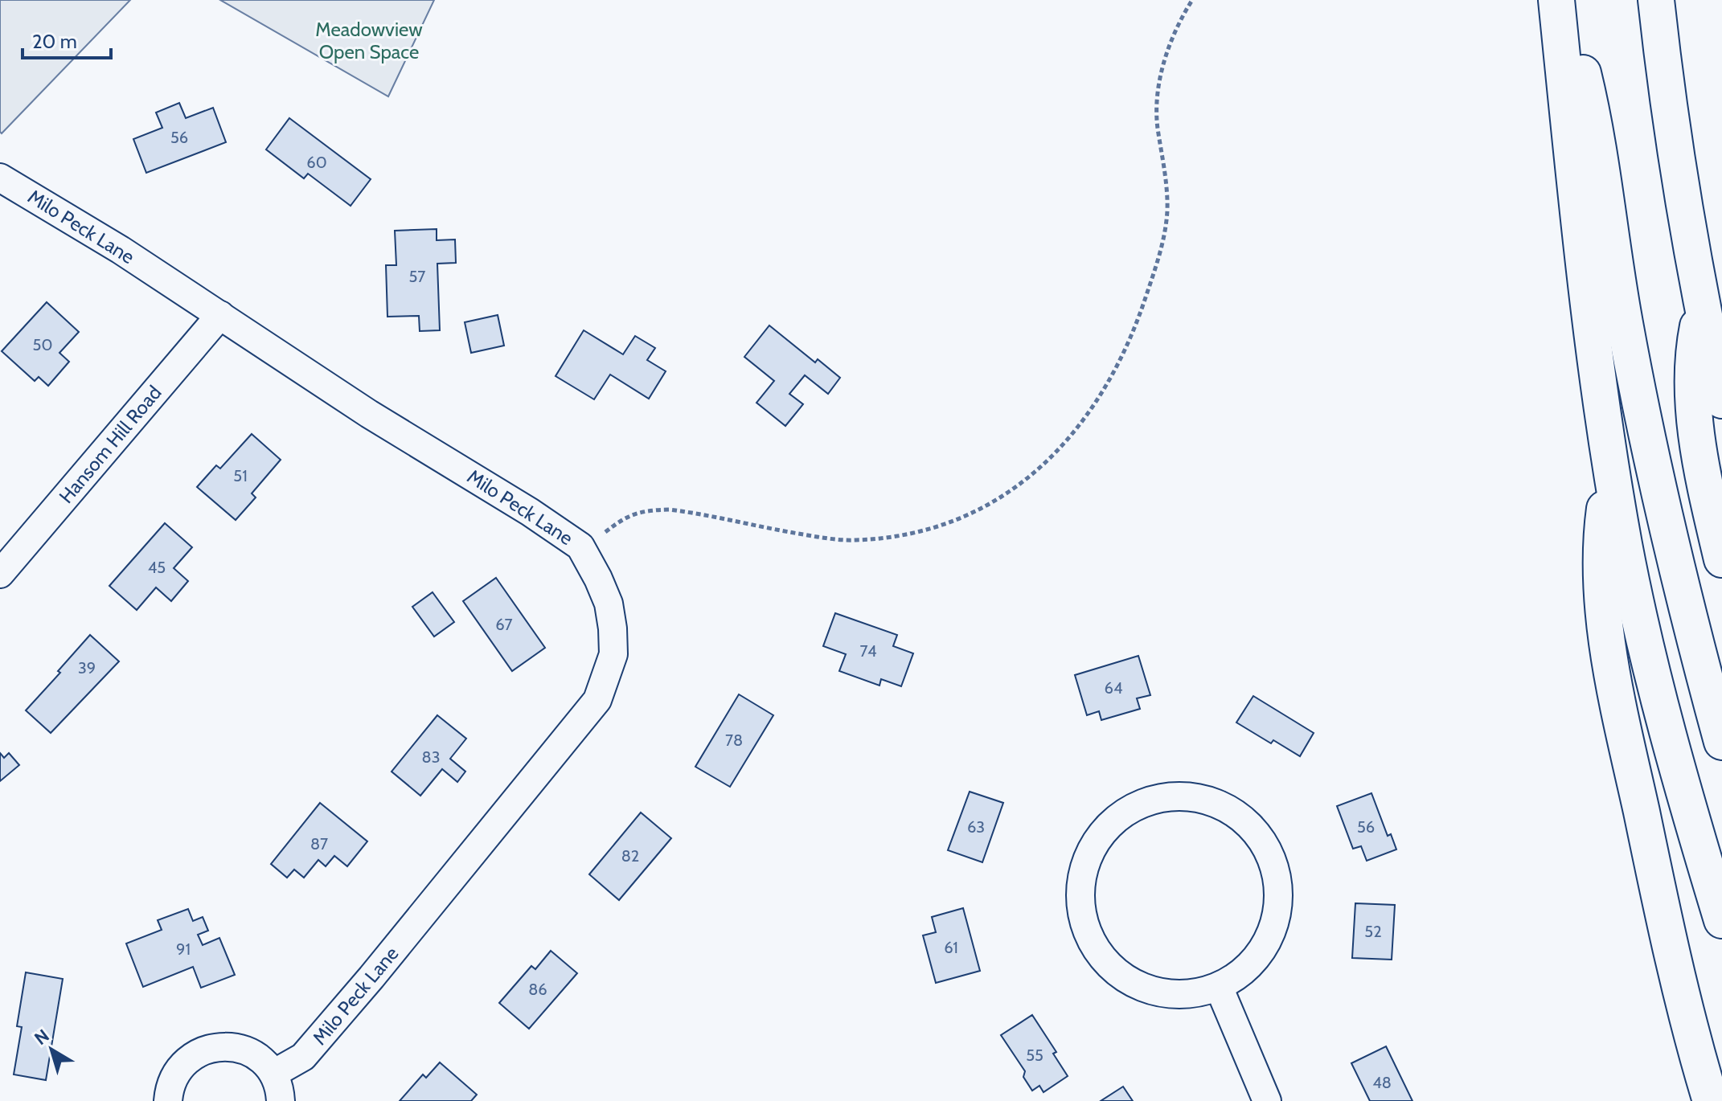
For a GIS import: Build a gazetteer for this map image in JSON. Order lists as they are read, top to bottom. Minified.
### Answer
{"streets":{"street":["Milo Peck Lane","Hansom Hill Road"]},"crossings":[["Milo Peck Lane","Hansom Hill Road"]],"parks":["Meadowview Open Space"],"house_numbers":["56","60","57","50","51","45","67","74","39","64","78","83","63","56","87","82","52","61","91","86","55","48"],"scale_bar":"20 m","north":"top left"}
